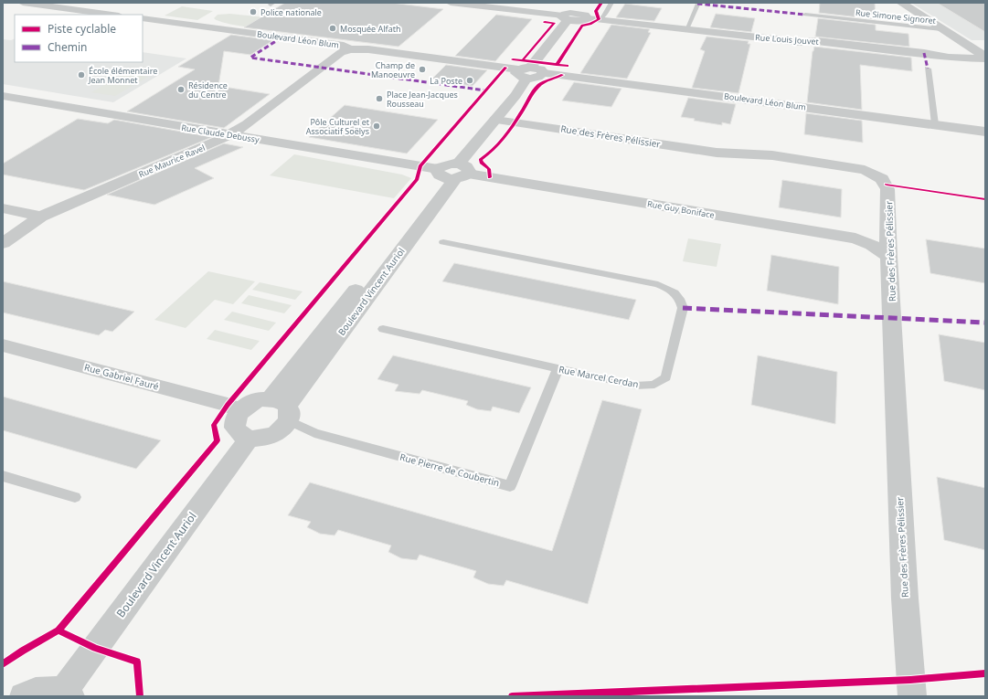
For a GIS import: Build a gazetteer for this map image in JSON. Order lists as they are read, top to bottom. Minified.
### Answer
{"streets":{"street":["Boulevard Léon Blum","Rue Louis Jouvet","Rue Claude Debussy","Rue des Frères Pélissier","Rue Maurice Ravel","Rue Guy Boniface","Boulevard Vincent Auriol","Rue Gabriel Fauré"],"lane":["Rue Simone Signoret","Rue Marcel Cerdan","Rue Pierre de Coubertin"]},"crossings":[["Boulevard Léon Blum","Rue Maurice Ravel"],["Boulevard Léon Blum","Boulevard Vincent Auriol"],["Rue Louis Jouvet","Boulevard Vincent Auriol"],["Rue Claude Debussy","Rue Maurice Ravel"],["Rue Claude Debussy","Rue Guy Boniface"],["Rue Claude Debussy","Boulevard Vincent Auriol"],["Rue des Frères Pélissier","Rue Guy Boniface"],["Rue des Frères Pélissier","Boulevard Vincent Auriol"],["Rue Guy Boniface","Boulevard Vincent Auriol"],["Boulevard Vincent Auriol","Rue Gabriel Fauré"],["Boulevard Vincent Auriol","Rue Pierre de Coubertin"],["Rue Gabriel Fauré","Rue Pierre de Coubertin"],["Rue Marcel Cerdan","Rue Pierre de Coubertin"]],"places":["Police nationale","Mosquée Alfath","Champ de Manoeuvre","École élémentaire Jean Monnet","La Poste","Résidence du Centre","Place Jean-Jacques Rousseau","Pôle Culturel et Associatif Soëlys"],"legend":["Piste cyclable","Chemin"]}
